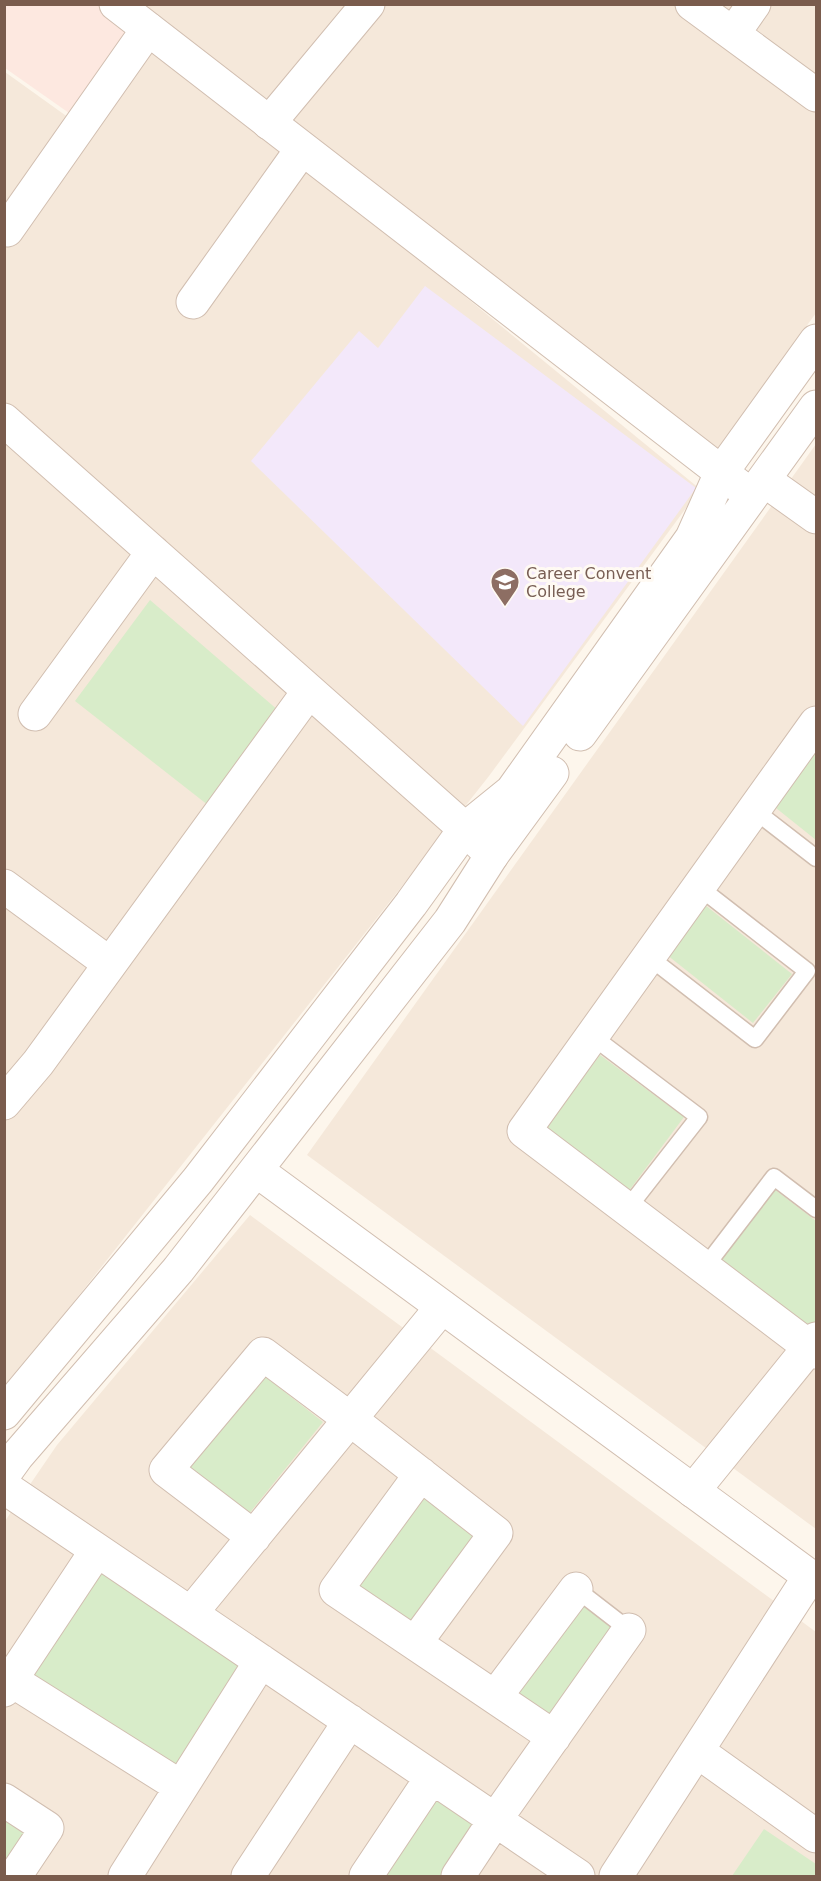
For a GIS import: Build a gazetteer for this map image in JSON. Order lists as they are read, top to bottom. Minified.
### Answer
{"places":{"school or university":["Career Convent College"]}}
